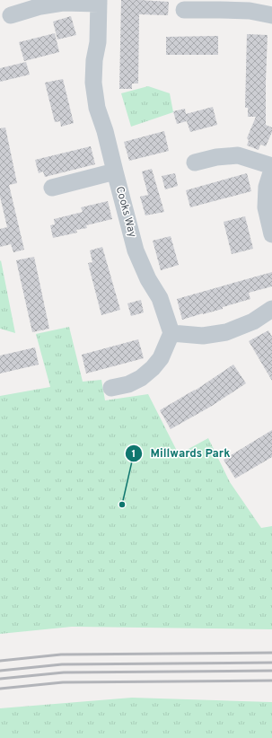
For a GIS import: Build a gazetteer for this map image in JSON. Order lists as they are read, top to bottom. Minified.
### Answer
{"streets":{"street":["Cooks Way"]},"places":["Millwards Park"]}
